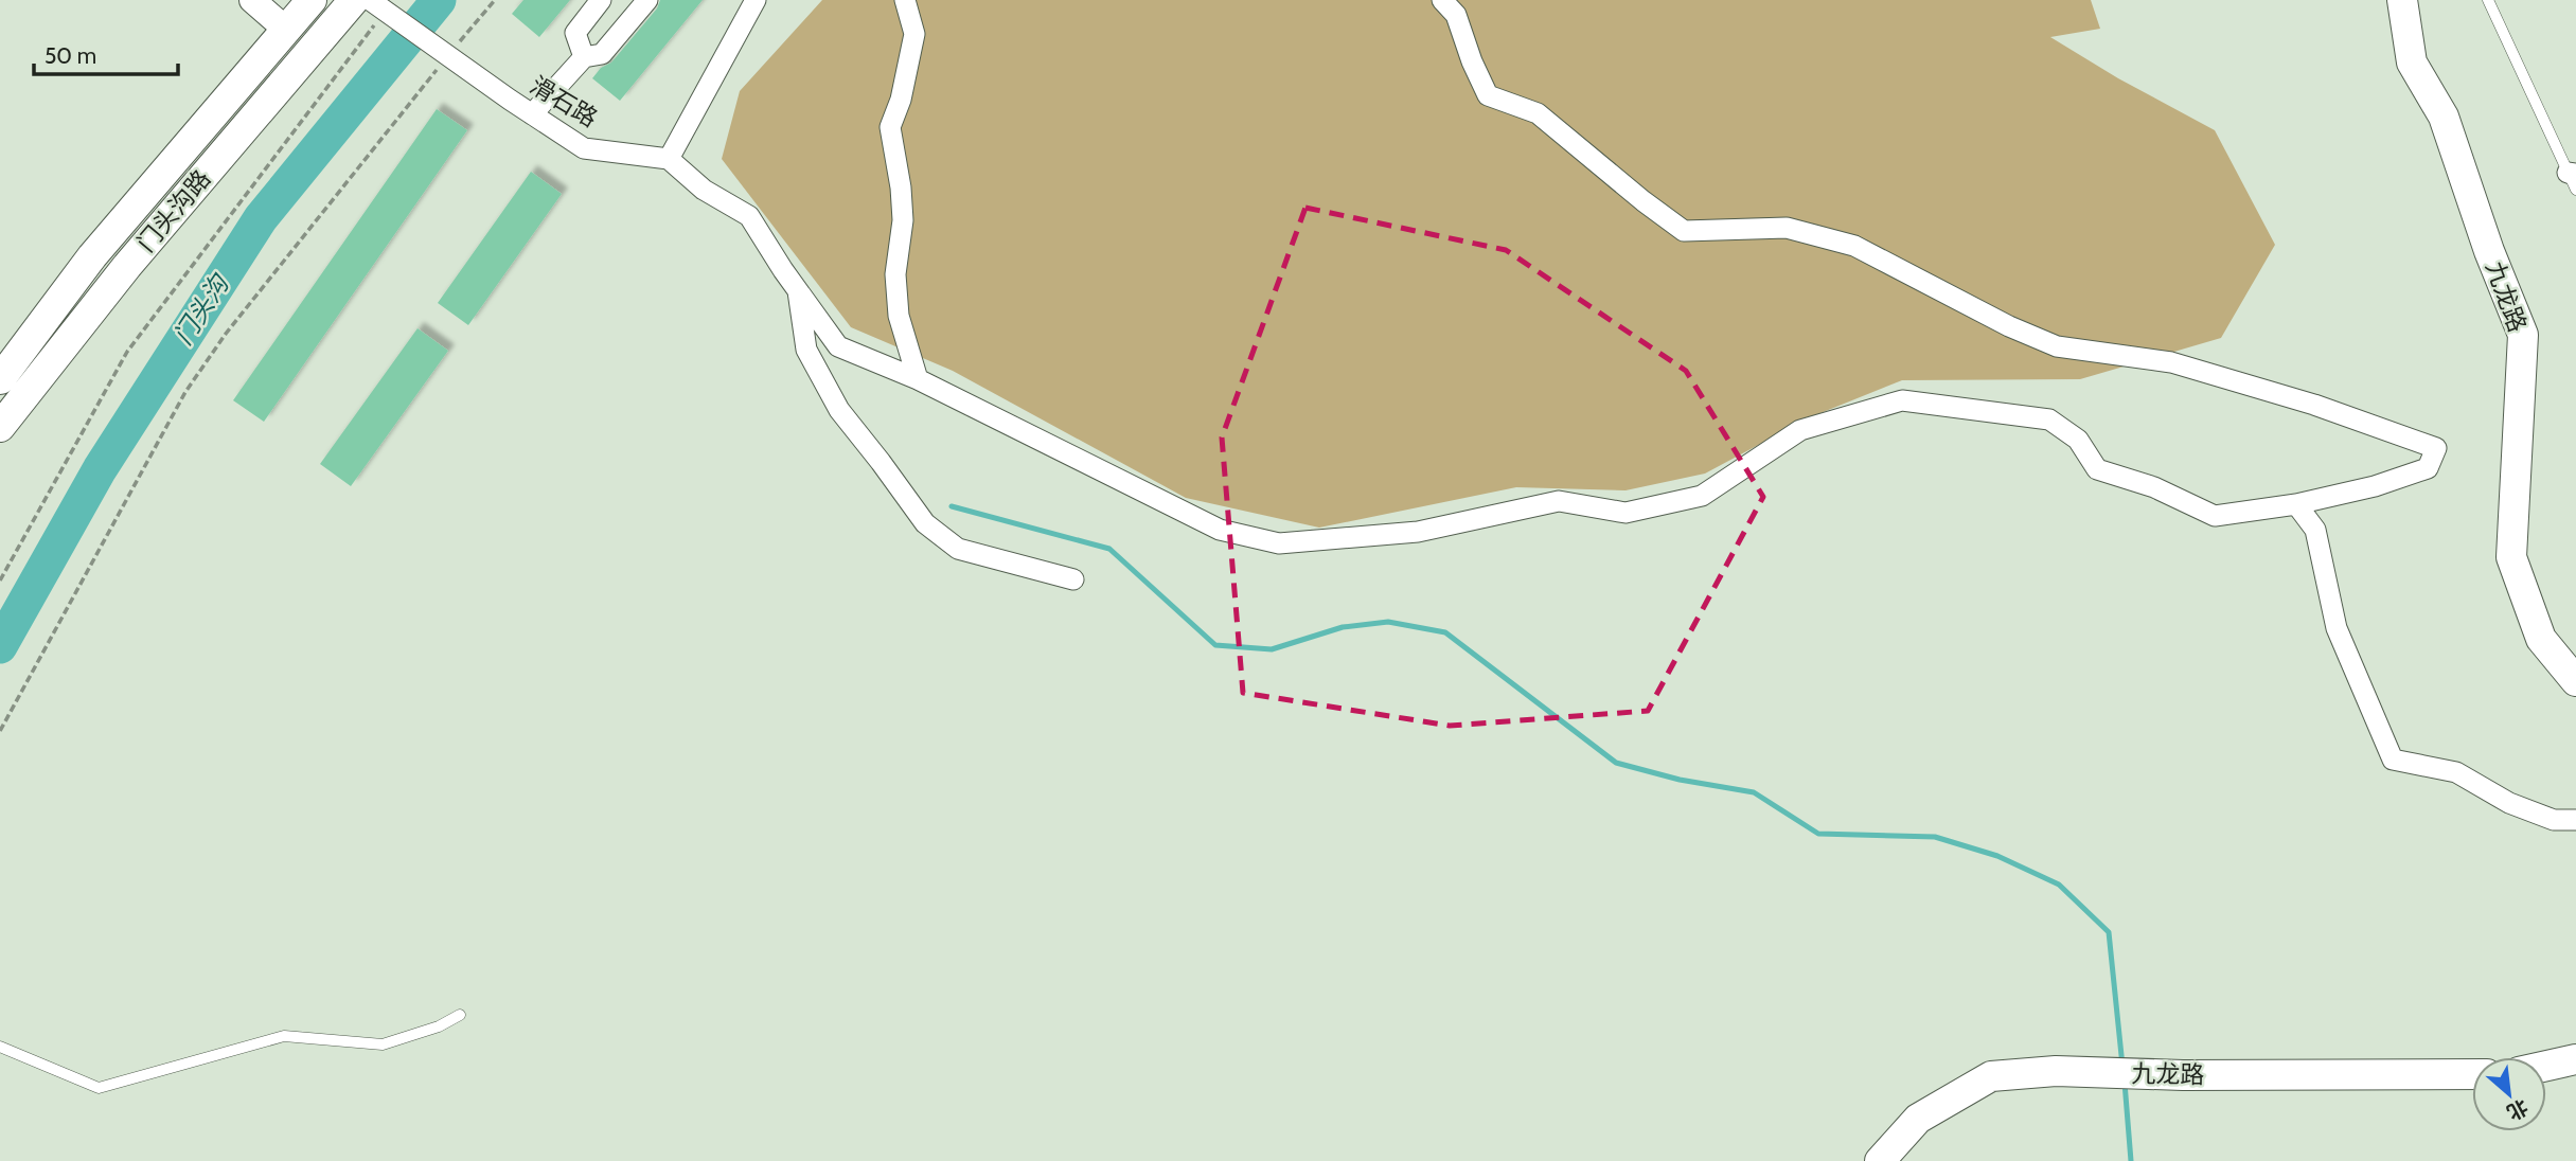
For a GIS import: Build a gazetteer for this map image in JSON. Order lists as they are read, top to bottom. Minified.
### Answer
{"streets":{"main road":["门头沟路","九龙路"],"street":["滑石路"]},"water":["门头沟"],"scale_bar":"50 m","north":"bottom right"}
